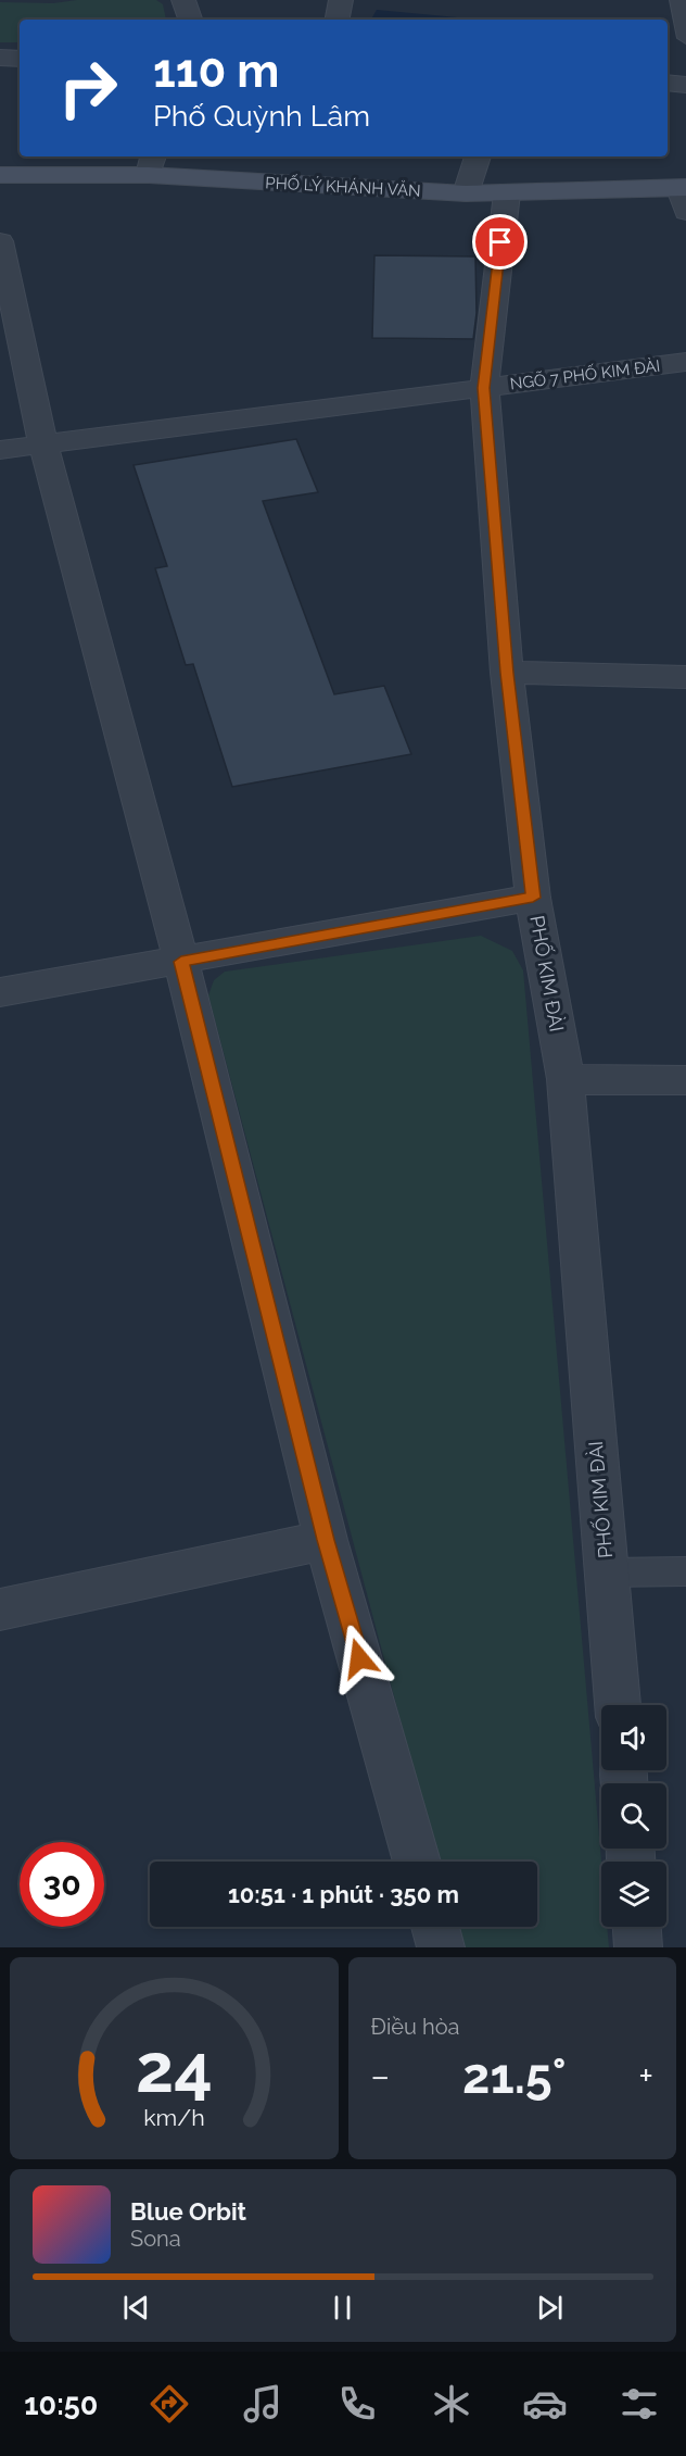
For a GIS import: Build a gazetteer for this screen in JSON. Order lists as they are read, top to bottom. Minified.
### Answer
{"streets":{"street":["PHỐ LÝ KHÁNH VĂN","NGÕ 7 PHỐ KIM ĐÀI","PHỐ KIM ĐÀI"]},"crossings":[["PHỐ LÝ KHÁNH VĂN","PHỐ KIM ĐÀI"],["NGÕ 7 PHỐ KIM ĐÀI","PHỐ KIM ĐÀI"]],"page":{"turn":["110 m","Phố Quỳnh Lâm"],"limit":"30","trip":"10:51 · 1 phút · 350 m","tile":"Điều hòa","heat":["−","21.5°","+"],"song":["Blue Orbit","Sona"],"tabs":"10:50","gauge":["24","km/h"]}}
